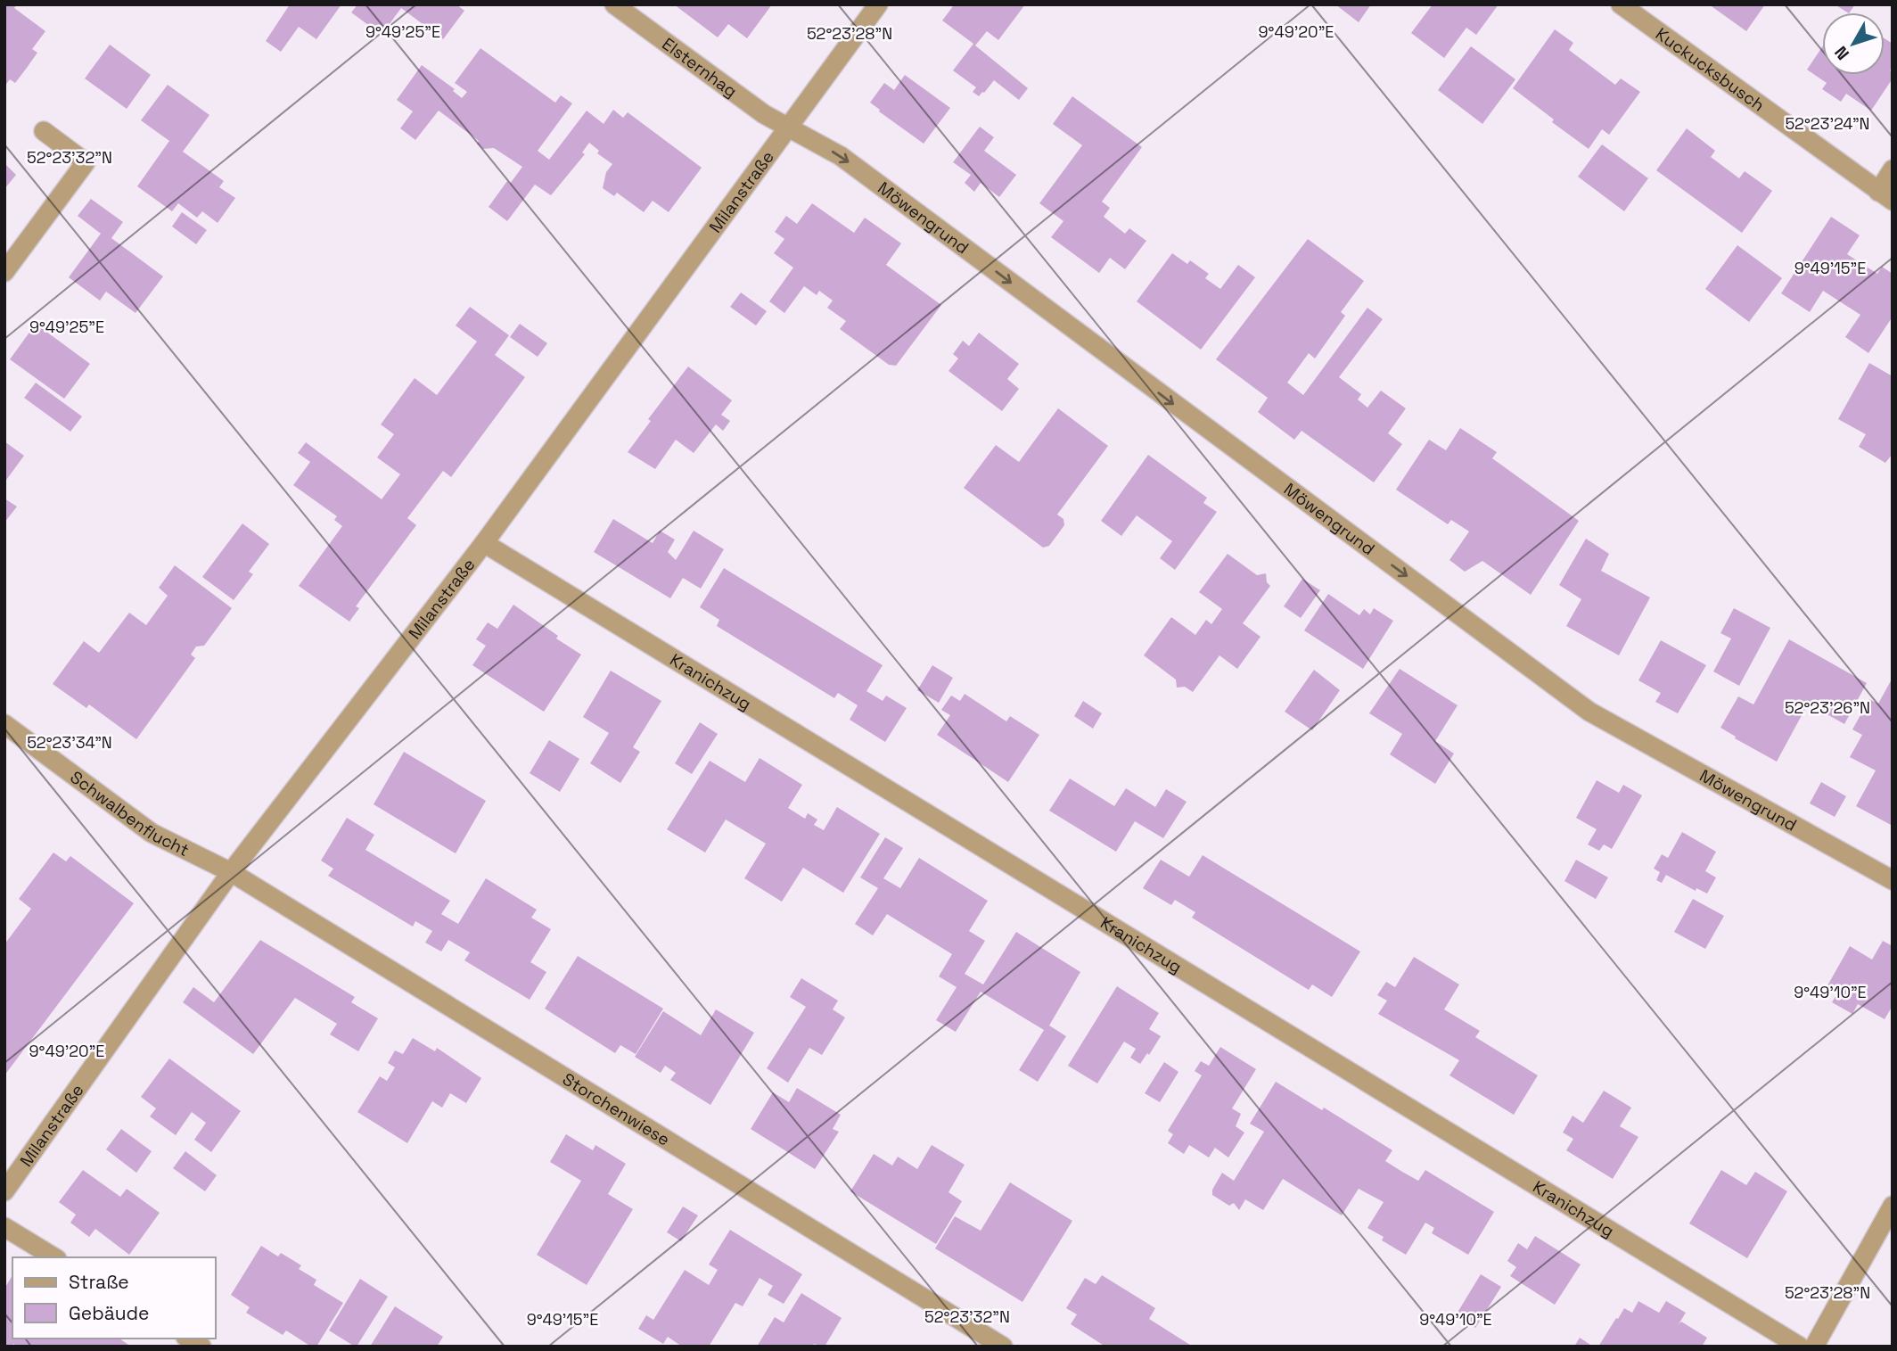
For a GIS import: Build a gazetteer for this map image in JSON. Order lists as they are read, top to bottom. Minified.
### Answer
{"streets":{"street":["Elsternhag","Kuckucksbusch","Milanstraße","Möwengrund","Kranichzug","Schwalbenflucht","Storchenwiese"]},"crossings":[["Elsternhag","Milanstraße"],["Elsternhag","Möwengrund"],["Milanstraße","Möwengrund"],["Milanstraße","Kranichzug"],["Milanstraße","Schwalbenflucht"],["Milanstraße","Storchenwiese"],["Schwalbenflucht","Storchenwiese"]],"one_way":["Möwengrund"],"legend":["Straße","Gebäude"],"north":"bottom left","coordinates":["9°49'25\"E","9°49'20\"E","52°23'28\"N","52°23'24\"N","52°23'32\"N","9°49'15\"E","52°23'26\"N","52°23'34\"N","9°49'10\"E"]}
